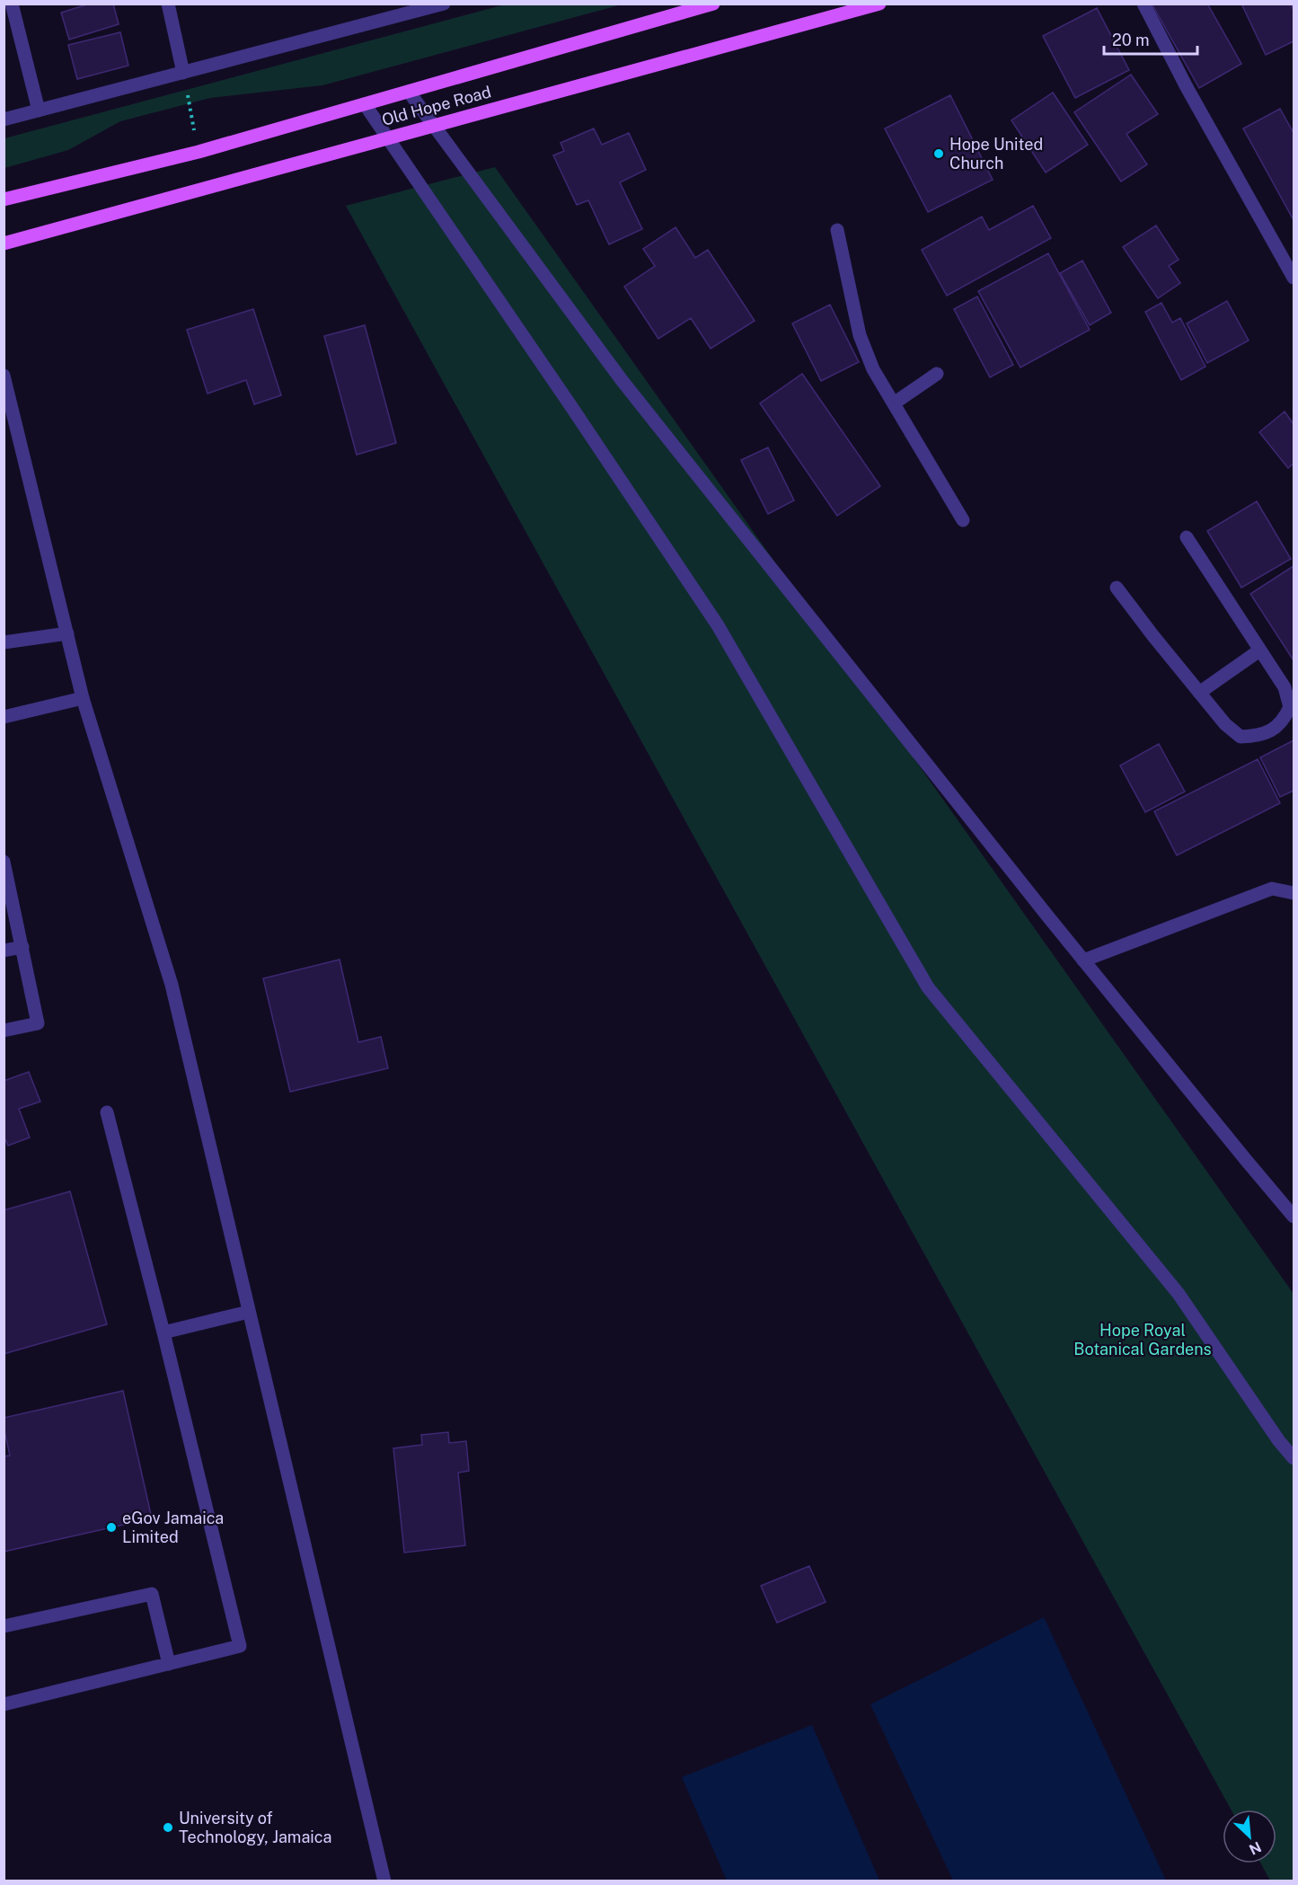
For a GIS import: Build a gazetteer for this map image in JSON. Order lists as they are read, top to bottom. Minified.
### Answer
{"streets":{"main road":["Old Hope Road"]},"parks":["Hope Royal Botanical Gardens"],"places":["Hope United Church","eGov Jamaica Limited","University of Technology, Jamaica"],"scale_bar":"20 m","north":"bottom right"}
